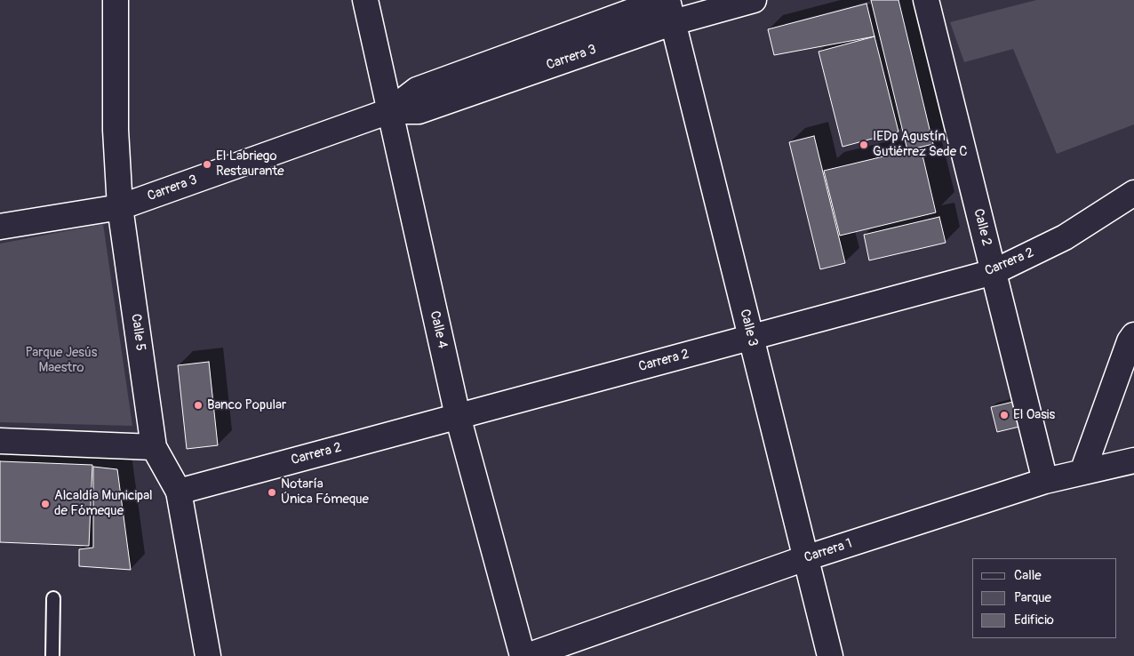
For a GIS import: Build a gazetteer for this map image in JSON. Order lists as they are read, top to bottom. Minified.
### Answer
{"streets":{"street":["Carrera 3","Calle 2","Carrera 2","Calle 3","Calle 4","Calle 5","Carrera 1"]},"crossings":[["Carrera 3","Calle 3"],["Carrera 3","Calle 4"],["Carrera 3","Calle 5"],["Calle 2","Carrera 2"],["Calle 2","Carrera 1"],["Carrera 2","Calle 3"],["Carrera 2","Calle 4"],["Carrera 2","Calle 5"],["Calle 3","Carrera 1"]],"parks":["Parque Jesús Maestro"],"places":["IEDp Agustín Gutiérrez Sede C","El Labriego Restaurante","Banco Popular","El Oasis","Notaría Única Fómeque","Alcaldía Municipal de Fómeque"],"legend":["Calle","Parque","Edificio"]}
